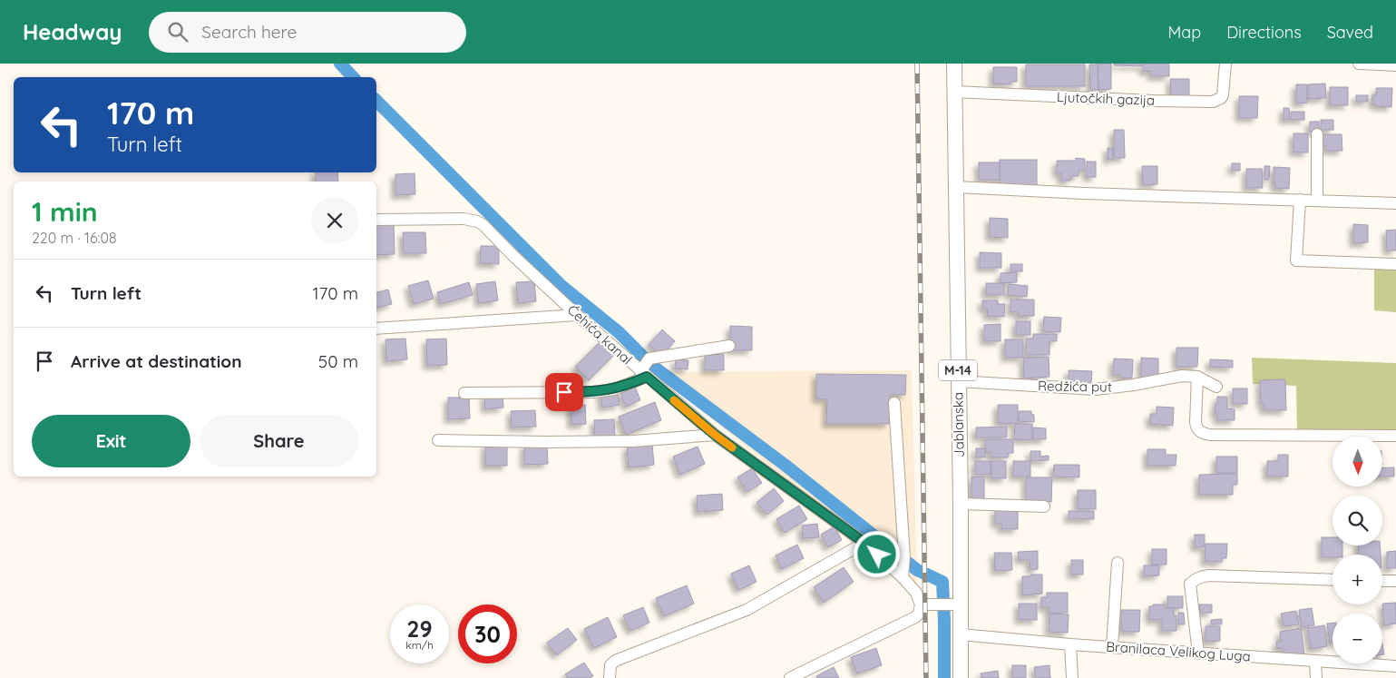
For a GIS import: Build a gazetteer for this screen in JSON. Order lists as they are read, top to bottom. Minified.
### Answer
{"streets":{"main road":["M-14","Jablanska"],"street":["Ljutočkih gazija","Ćehića kanal","Redžića put","Branilaca Velikog Luga"]},"crossings":[["Ljutočkih gazija","Jablanska"],["Redžića put","Jablanska"],["Jablanska","Branilaca Velikog Luga"]],"north":"bottom","page":{"header":"Headway","search":"Search here","nav":["Map","Directions","Saved"],"turn":["170 m","Turn left"],"heading":["1 min","220 m · 16:08"],"list":[{"name":"Turn left","value":"170 m"},{"name":"Arrive at destination","value":"50 m"}],"buttons":["Exit","Share"],"map_buttons":["+","−"],"speed":"29 km/h","limit":"30"}}
